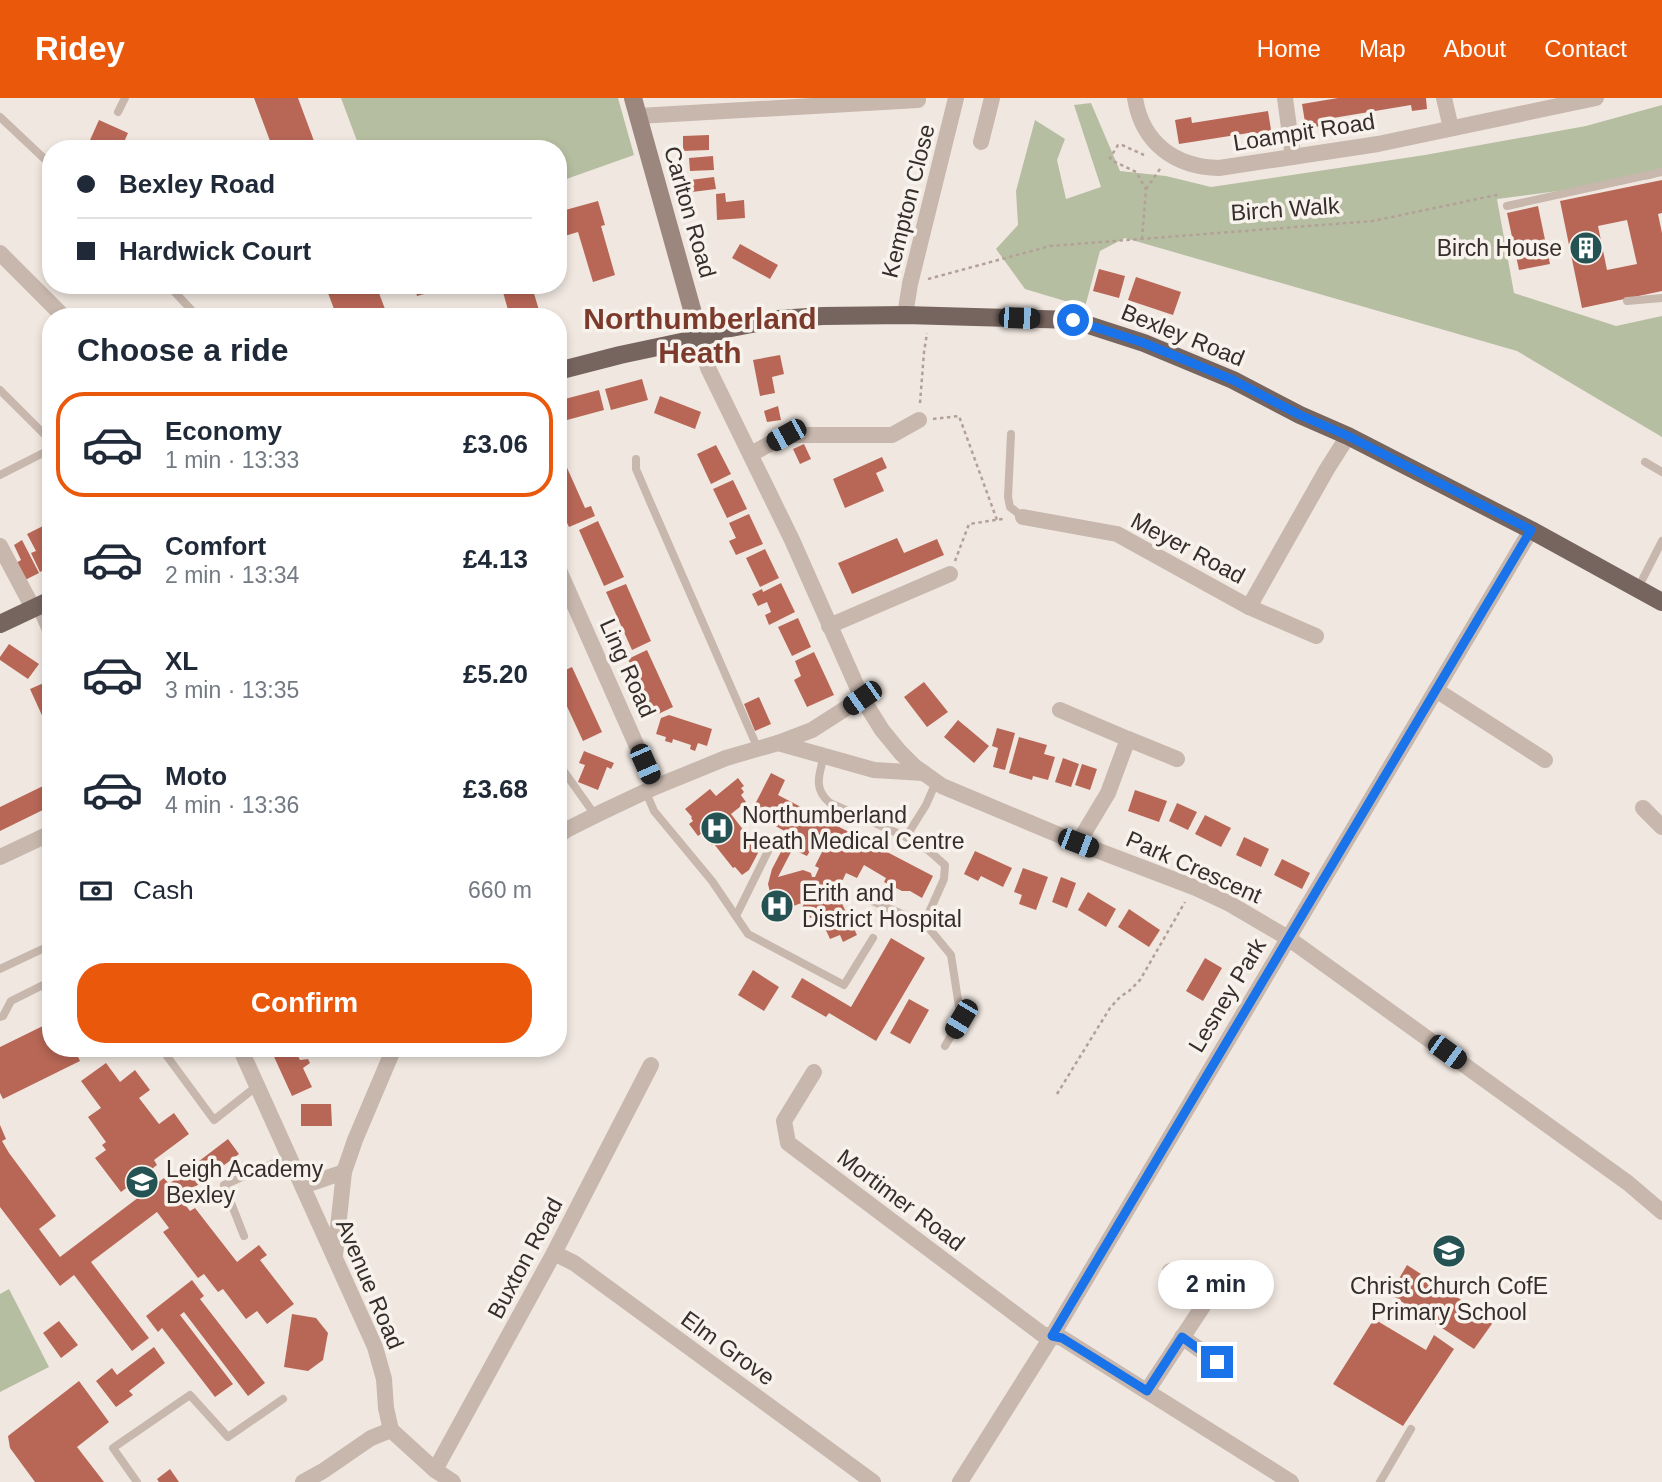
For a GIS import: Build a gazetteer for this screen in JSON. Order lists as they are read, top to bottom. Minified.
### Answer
{"streets":{"main road":["Bexley Road"],"street":["Loampit Road","Kempton Close","Carlton Road","Meyer Road","Ling Road","Park Crescent","Lesney Park","Mortimer Road","Buxton Road","Avenue Road","Elm Grove"],"path":["Birch Walk"]},"crossings":[["Kempton Close","Birch Walk"],["Kempton Close","Bexley Road"],["Carlton Road","Bexley Road"],["Carlton Road","Park Crescent"],["Bexley Road","Meyer Road"],["Bexley Road","Park Crescent"],["Bexley Road","Lesney Park"],["Park Crescent","Lesney Park"],["Lesney Park","Mortimer Road"],["Buxton Road","Elm Grove"]],"districts":["Northumberland Heath"],"places":{"building":["Birch House"],"hospital":["Northumberland Heath Medical Centre","Erith and District Hospital"],"school or university":["Leigh Academy Bexley","Christ Church CofE Primary School"]},"page":{"header":"Ridey","nav":["Home","Map","About","Contact"],"banner":["Bexley Road","Hardwick Court"],"heading":"Choose a ride","list":[{"name":"Economy","note":"1 min · 13:33","value":"£3.06"},{"name":"Comfort","note":"2 min · 13:34","value":"£4.13"},{"name":"XL","note":"3 min · 13:35","value":"£5.20"},{"name":"Moto","note":"4 min · 13:36","value":"£3.68"}],"pay":["Cash","660 m"],"buttons":"Confirm","bubble":"2 min"}}
